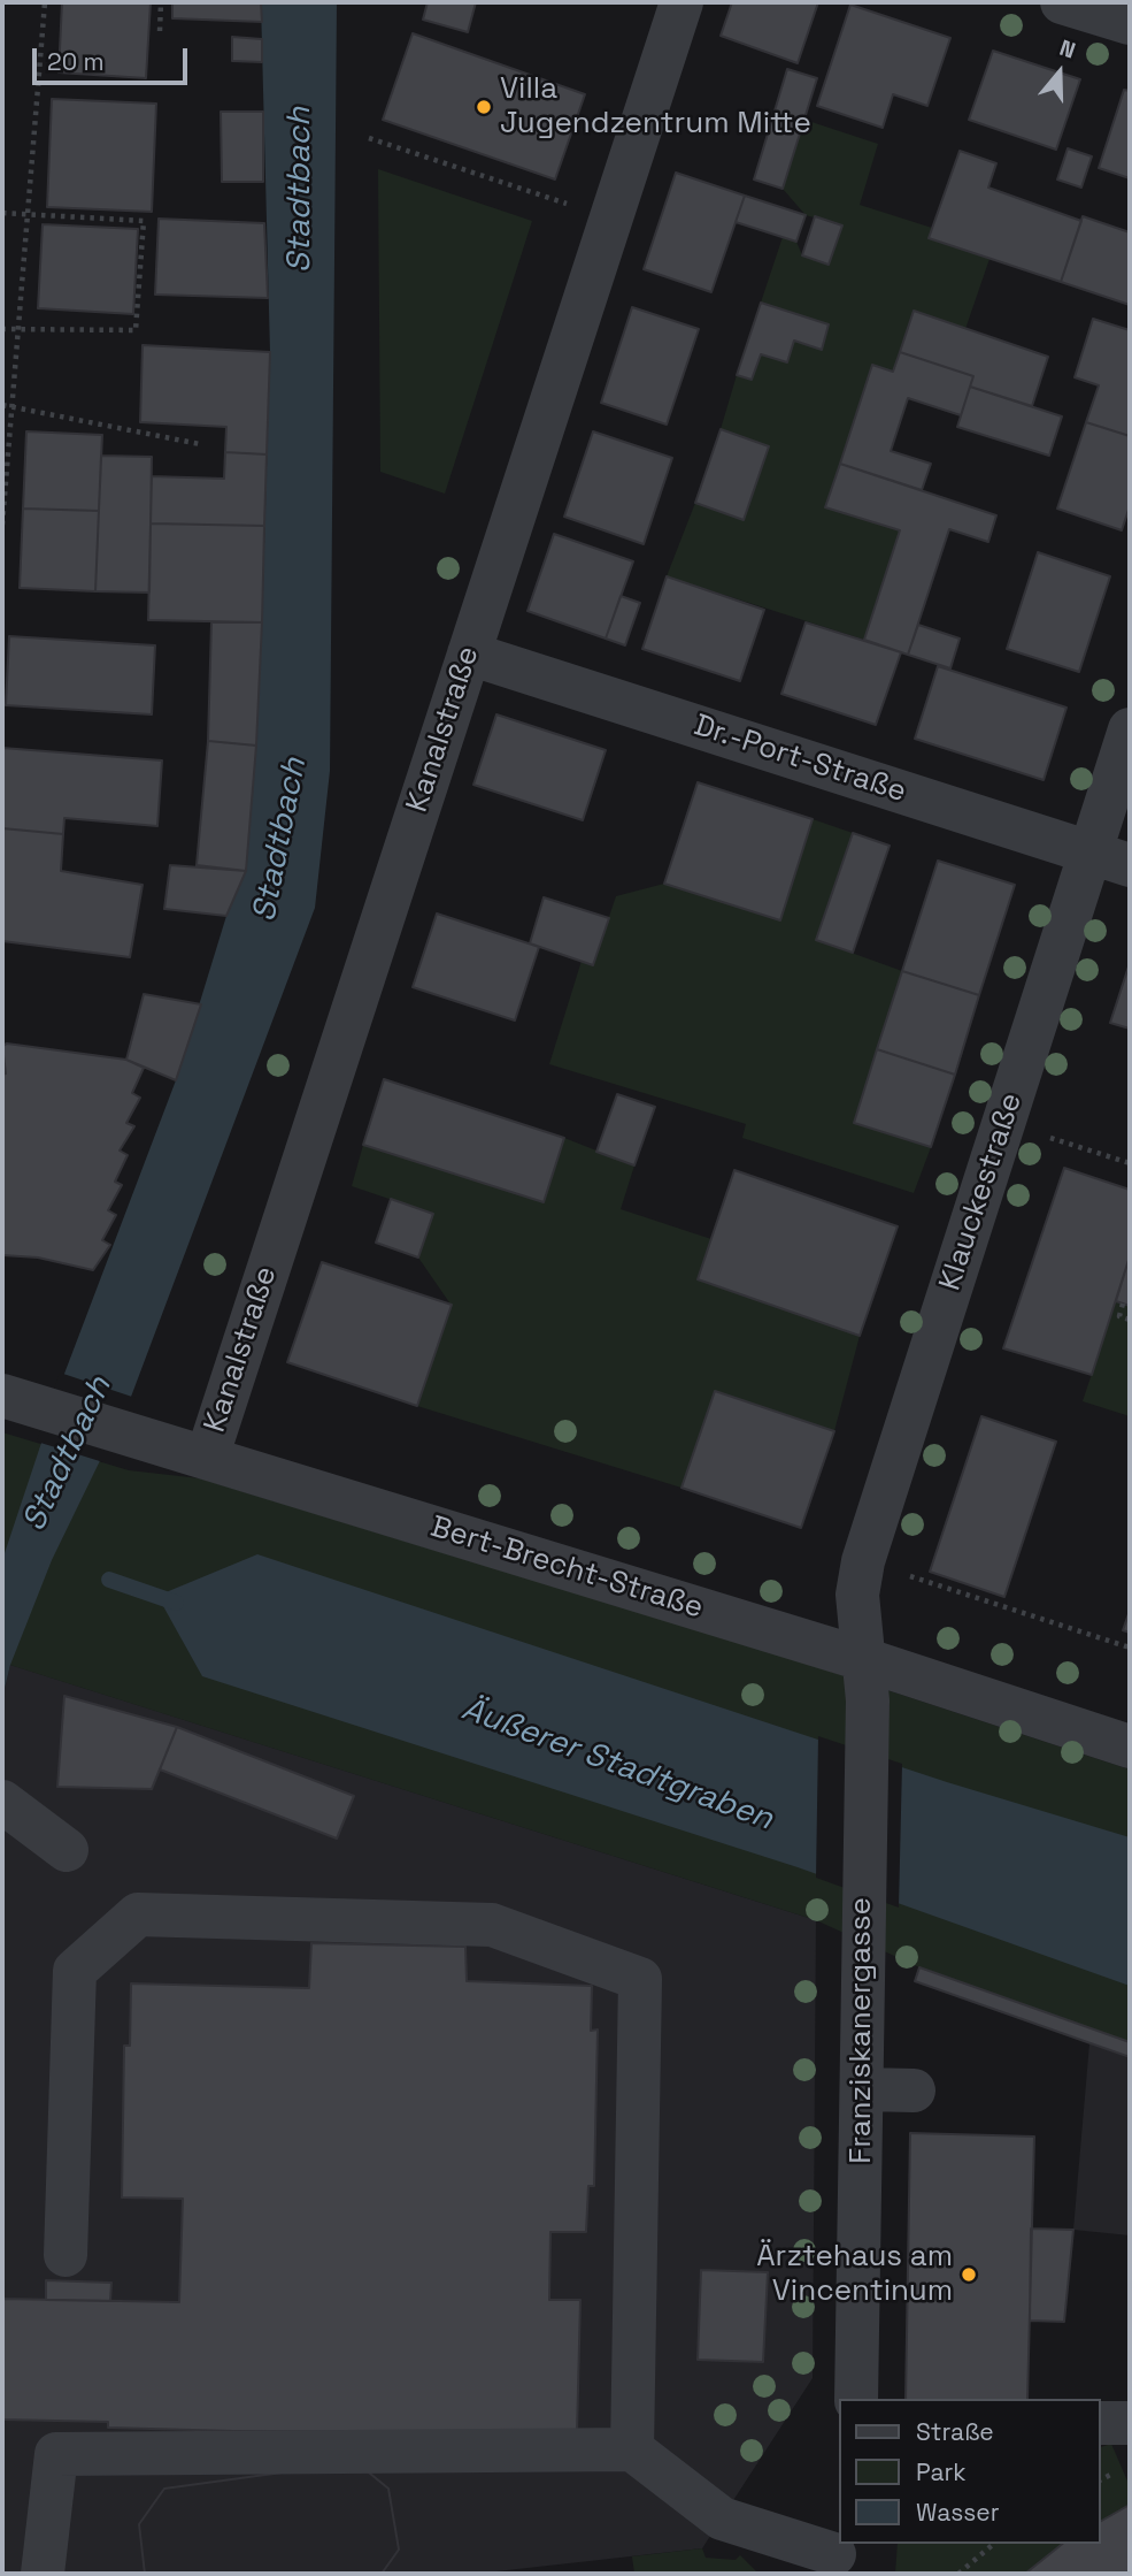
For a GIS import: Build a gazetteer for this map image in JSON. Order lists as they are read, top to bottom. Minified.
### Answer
{"streets":{"street":["Kanalstraße","Dr.-Port-Straße","Klauckestraße","Bert-Brecht-Straße","Franziskanergasse"]},"crossings":[["Kanalstraße","Dr.-Port-Straße"],["Kanalstraße","Bert-Brecht-Straße"],["Dr.-Port-Straße","Klauckestraße"],["Klauckestraße","Bert-Brecht-Straße"],["Klauckestraße","Franziskanergasse"],["Bert-Brecht-Straße","Franziskanergasse"]],"water":["Stadtbach","Äußerer Stadtgraben"],"places":["Villa Jugendzentrum Mitte","Ärztehaus am Vincentinum"],"legend":["Straße","Park","Wasser"],"scale_bar":"20 m","north":"top"}
